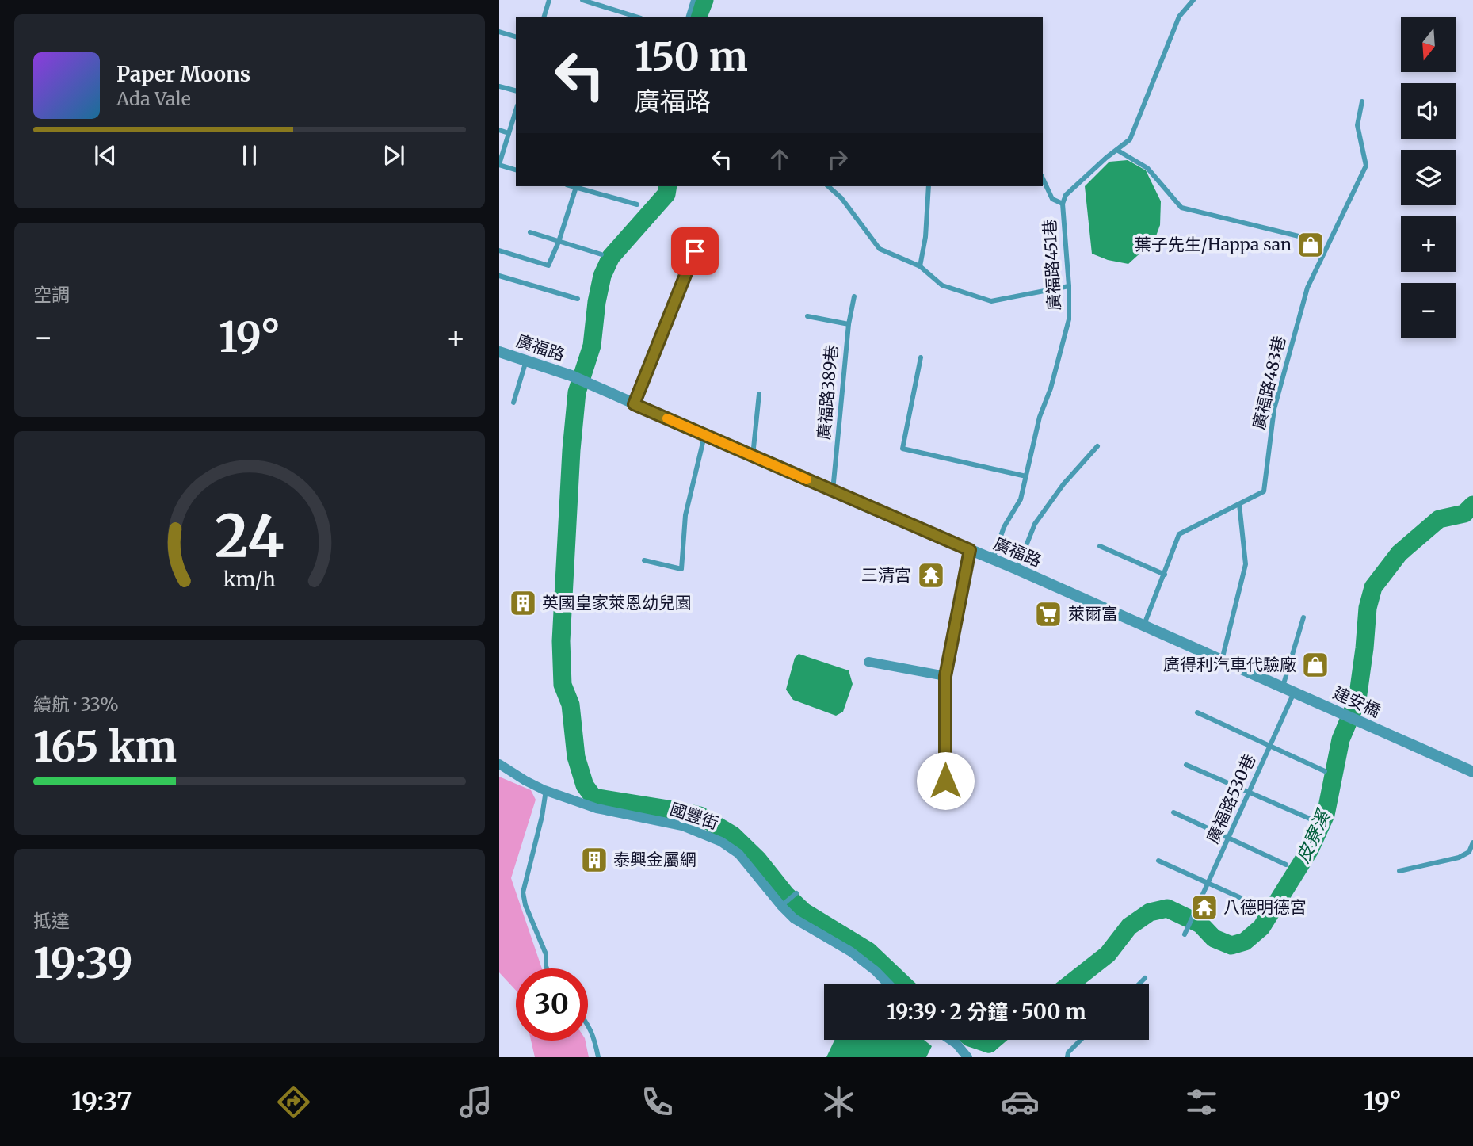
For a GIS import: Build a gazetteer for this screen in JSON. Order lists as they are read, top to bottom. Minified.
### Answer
{"streets":{"street":["廣福路","建安橋","國豐街"],"lane":["廣福路451巷","廣福路483巷","廣福路389巷","廣福路530巷"]},"crossings":[["廣福路451巷","廣福路"],["廣福路","廣福路483巷"],["廣福路","廣福路389巷"],["廣福路","建安橋"],["廣福路","廣福路530巷"]],"water":["皮寮溪"],"places":{"shop":["葉子先生/Happa san","廣得利汽車代驗廠"],"temple":["三清宮","八德明德宮"],"building":["英國皇家萊恩幼兒園","泰興金屬網"],"supermarket":["萊爾富"]},"north":"bottom","page":{"map_buttons":["+","−"],"turn":["150 m","廣福路"],"song":["Paper Moons","Ada Vale"],"tile":["空調",["續航 · 33%","165 km"],["抵達","19:39"]],"heat":["−","19°","+"],"limit":"30","trip":"19:39 · 2 分鐘 · 500 m","tabs":["19:37","19°"],"gauge":["24","km/h"]}}
